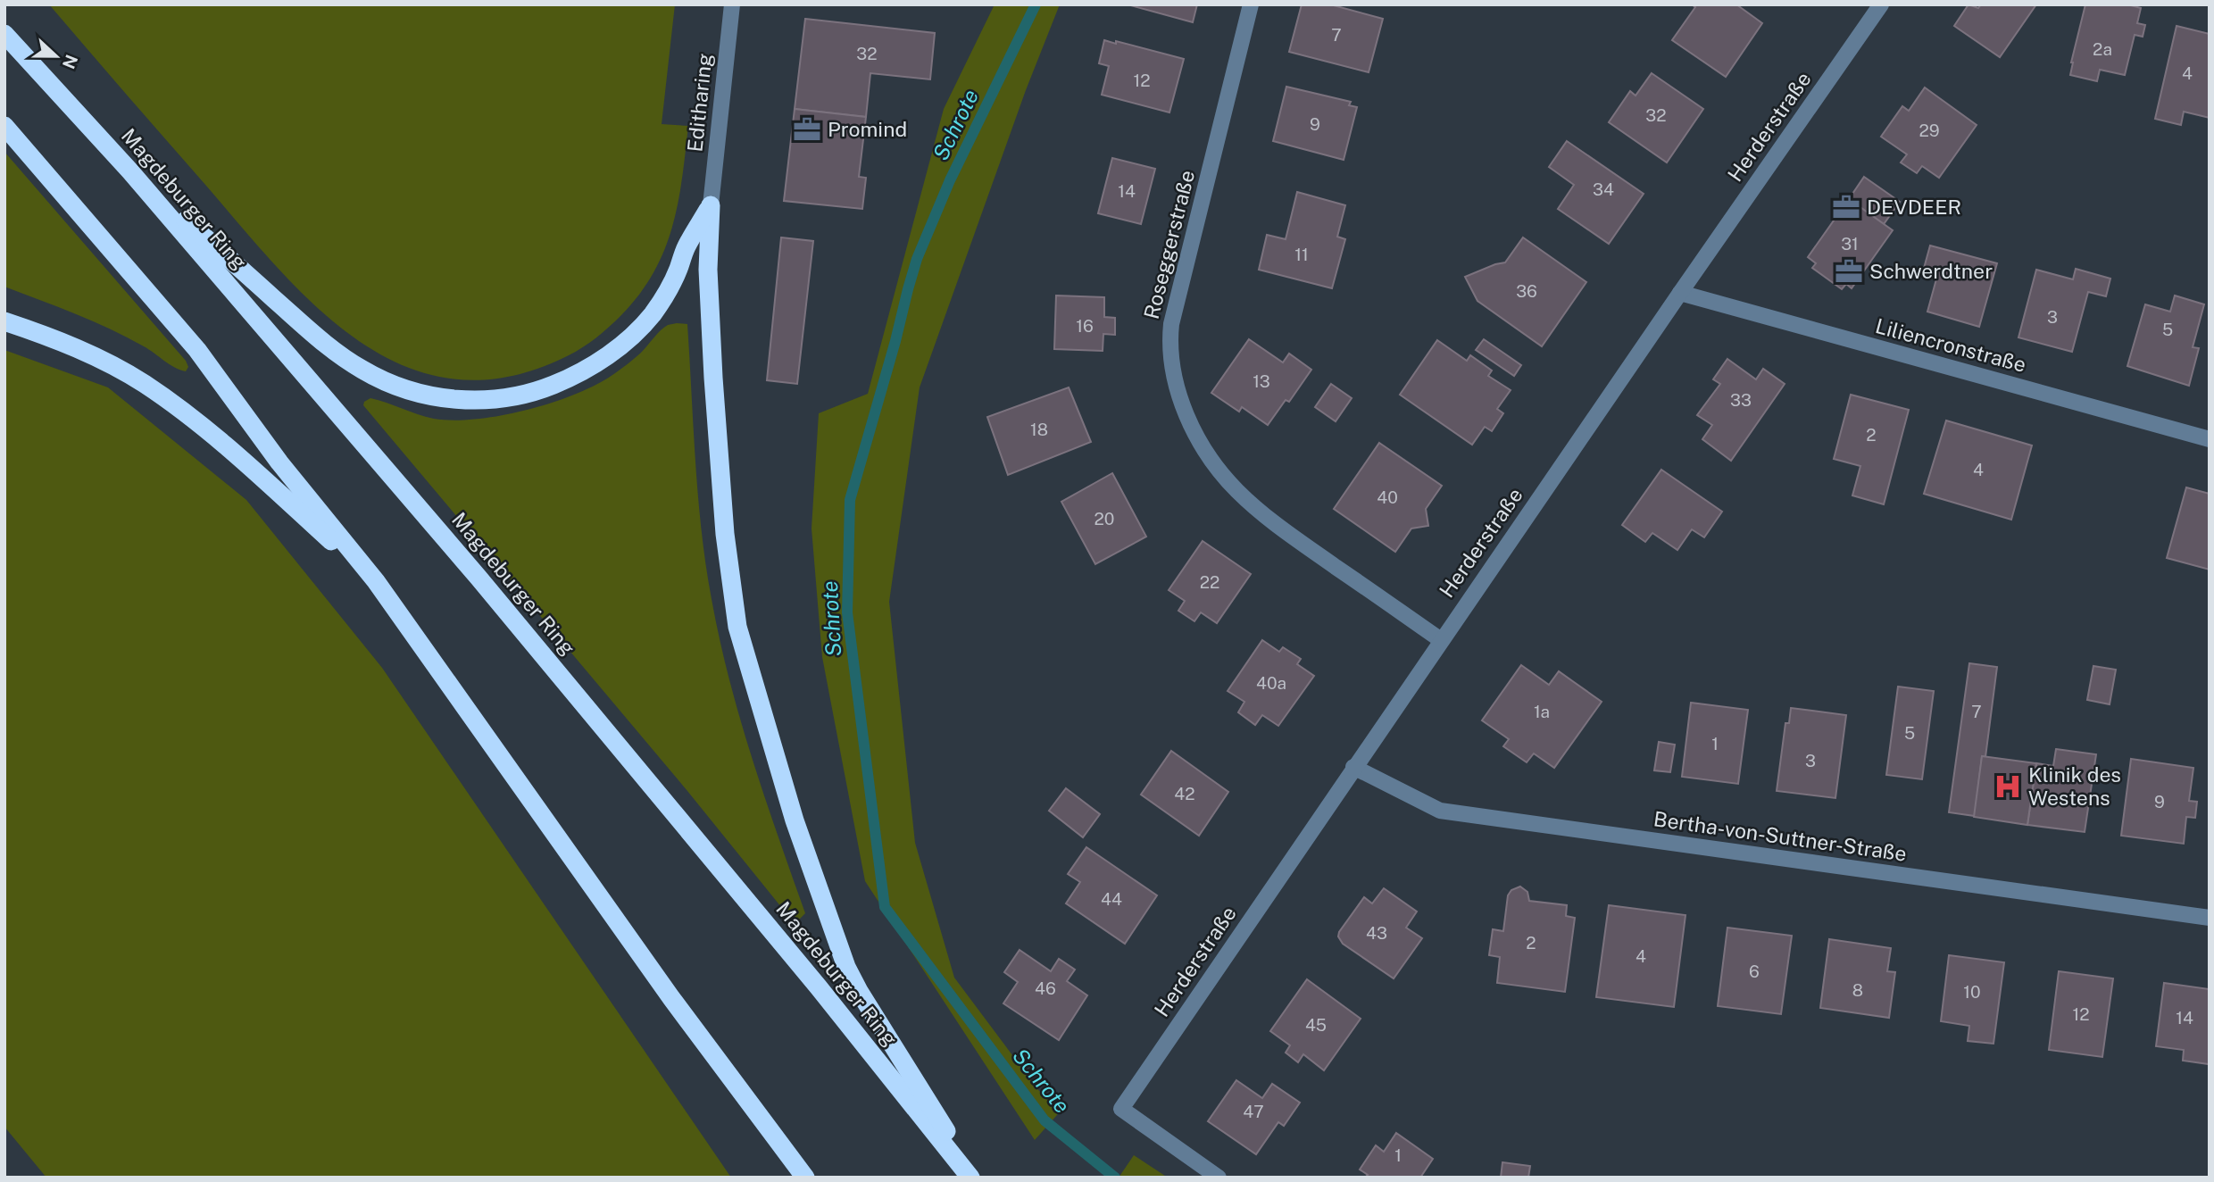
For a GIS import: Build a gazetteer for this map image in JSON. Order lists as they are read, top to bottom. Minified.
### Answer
{"streets":{"highway":["Magdeburger Ring"],"street":["Editharing","Herderstraße","Roseggerstraße","Liliencronstraße","Bertha-von-Suttner-Straße"]},"crossings":[["Herderstraße","Roseggerstraße"],["Herderstraße","Liliencronstraße"],["Herderstraße","Bertha-von-Suttner-Straße"]],"water":["Schrote"],"places":{"office":["Promind","DEVDEER","Schwerdtner"],"hospital":["Klinik des Westens"]},"house_numbers":["7","2a","32","4","12","32","9","29","34","14","31","11","36","3","16","5","13","33","18","2","4","40","20","22","40a","1a","7","5","1","3","42","9","44","43","2","4","6","46","8","10","12","14","45","47","1"],"north":"right"}
